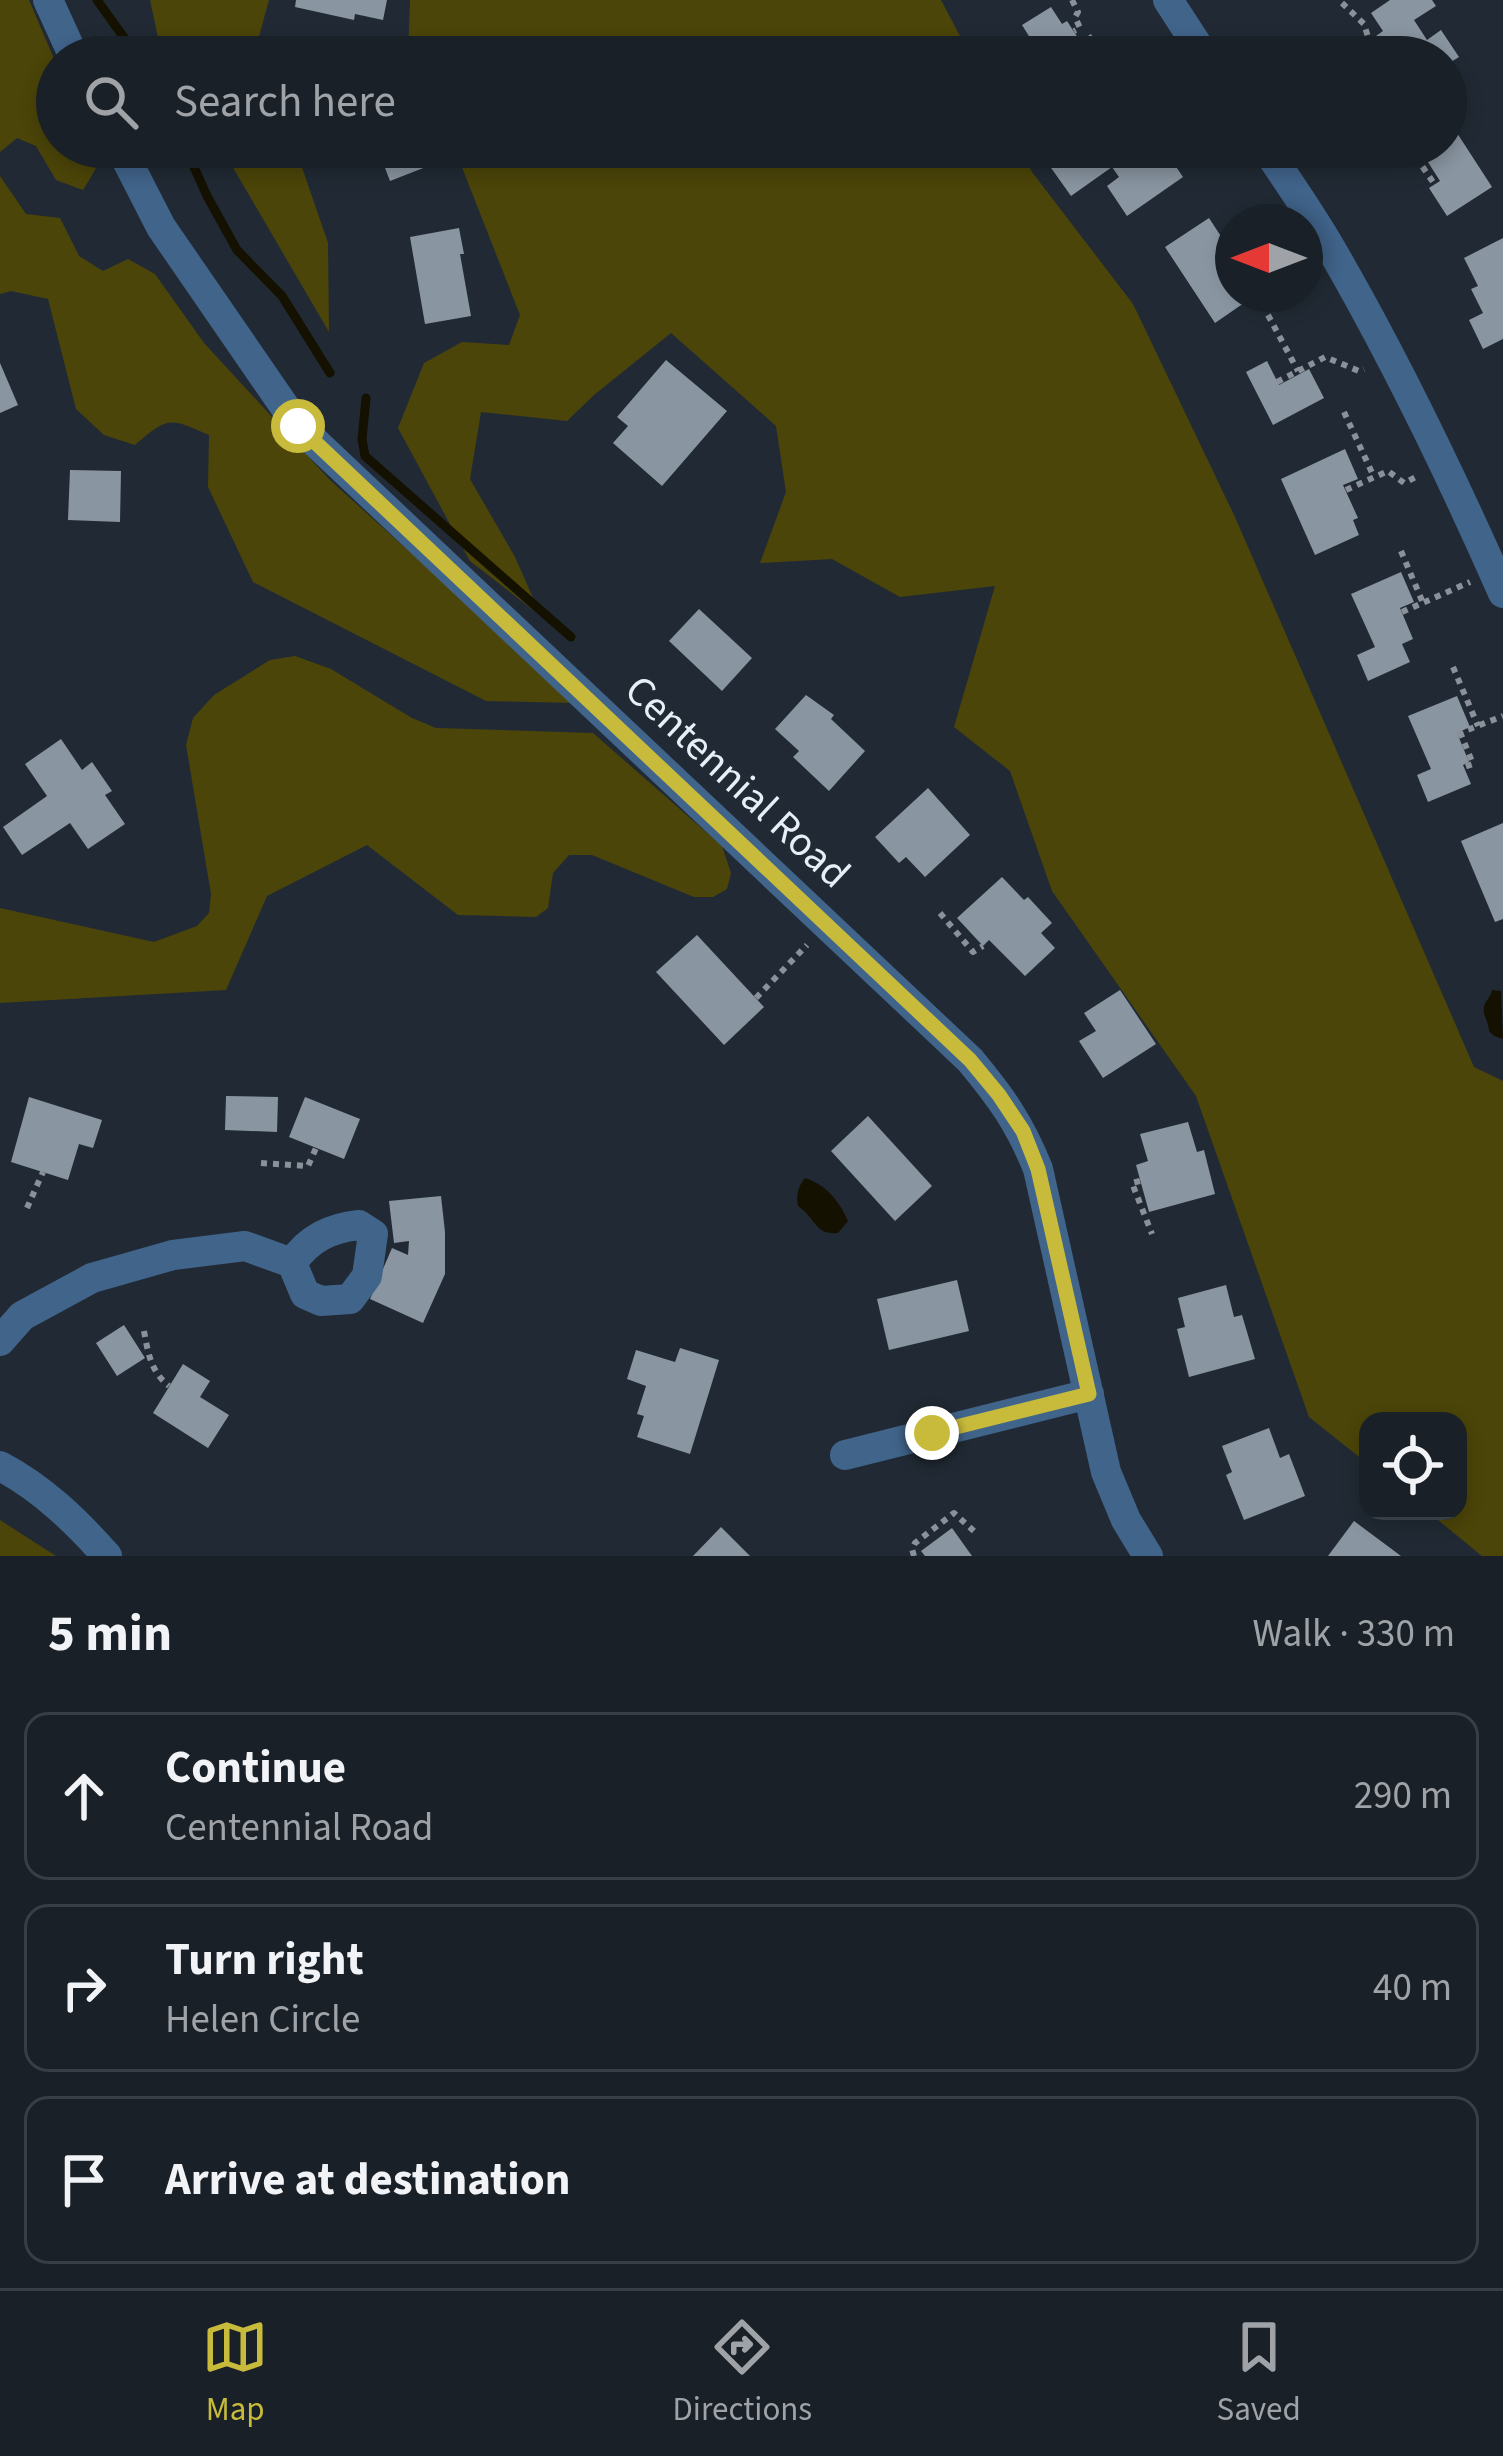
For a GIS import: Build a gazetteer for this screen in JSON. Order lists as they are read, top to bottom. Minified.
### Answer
{"streets":{"street":["Centennial Road"]},"north":"left","page":{"search":"Search here","heading":["5 min","Walk · 330 m"],"list":[["Continue","Centennial Road","290 m"],["Turn right","Helen Circle","40 m"],"Arrive at destination"],"nav":["Map","Directions","Saved"]}}
